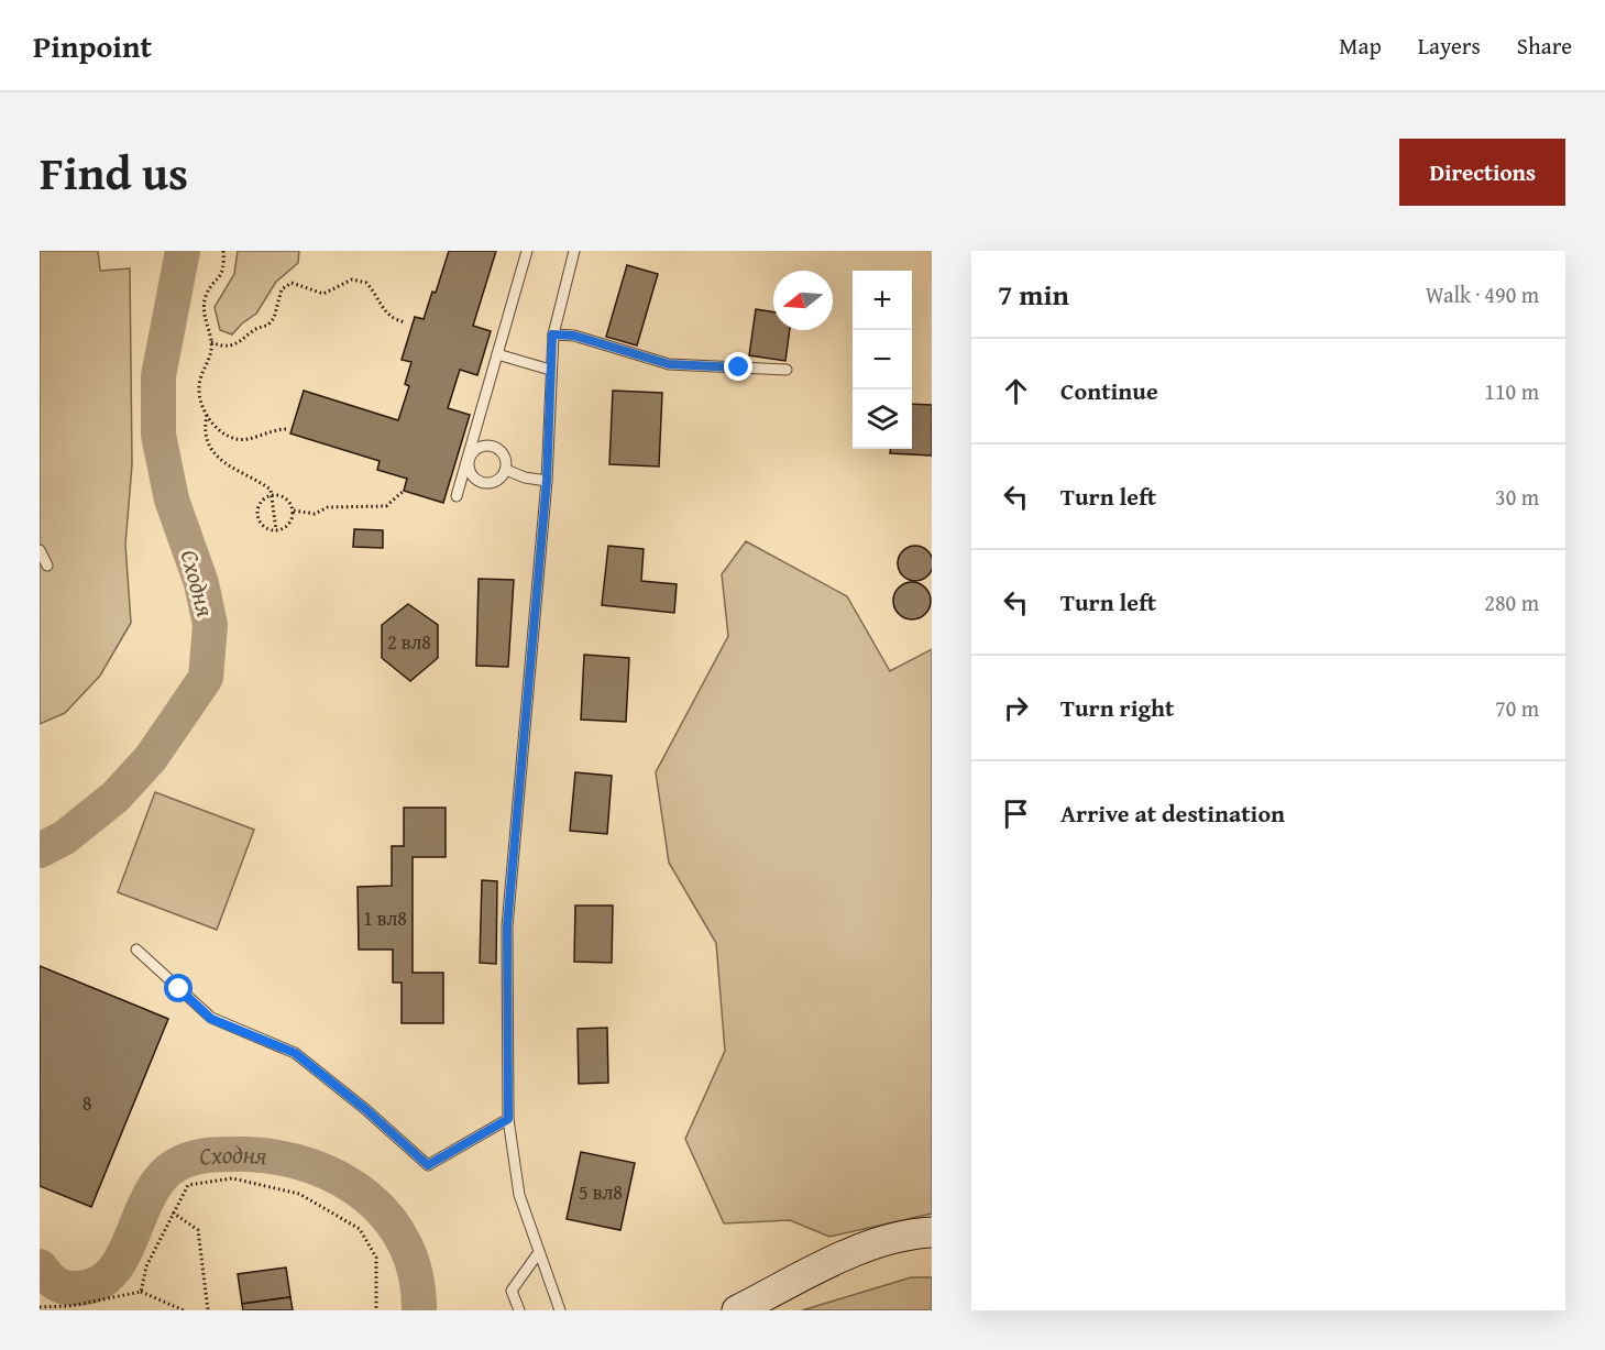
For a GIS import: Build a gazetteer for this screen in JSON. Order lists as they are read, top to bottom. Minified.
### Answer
{"water":["Сходня"],"house_numbers":["2 вл8","1 вл8","8","5 вл8"],"north":"left","page":{"header":"Pinpoint","nav":["Map","Layers","Share"],"title":"Find us","buttons":"Directions","heading":["7 min","Walk · 490 m"],"map_buttons":["+","−"],"list":[["Continue","110 m"],["Turn left","30 m"],["Turn left","280 m"],["Turn right","70 m"],"Arrive at destination"]}}
